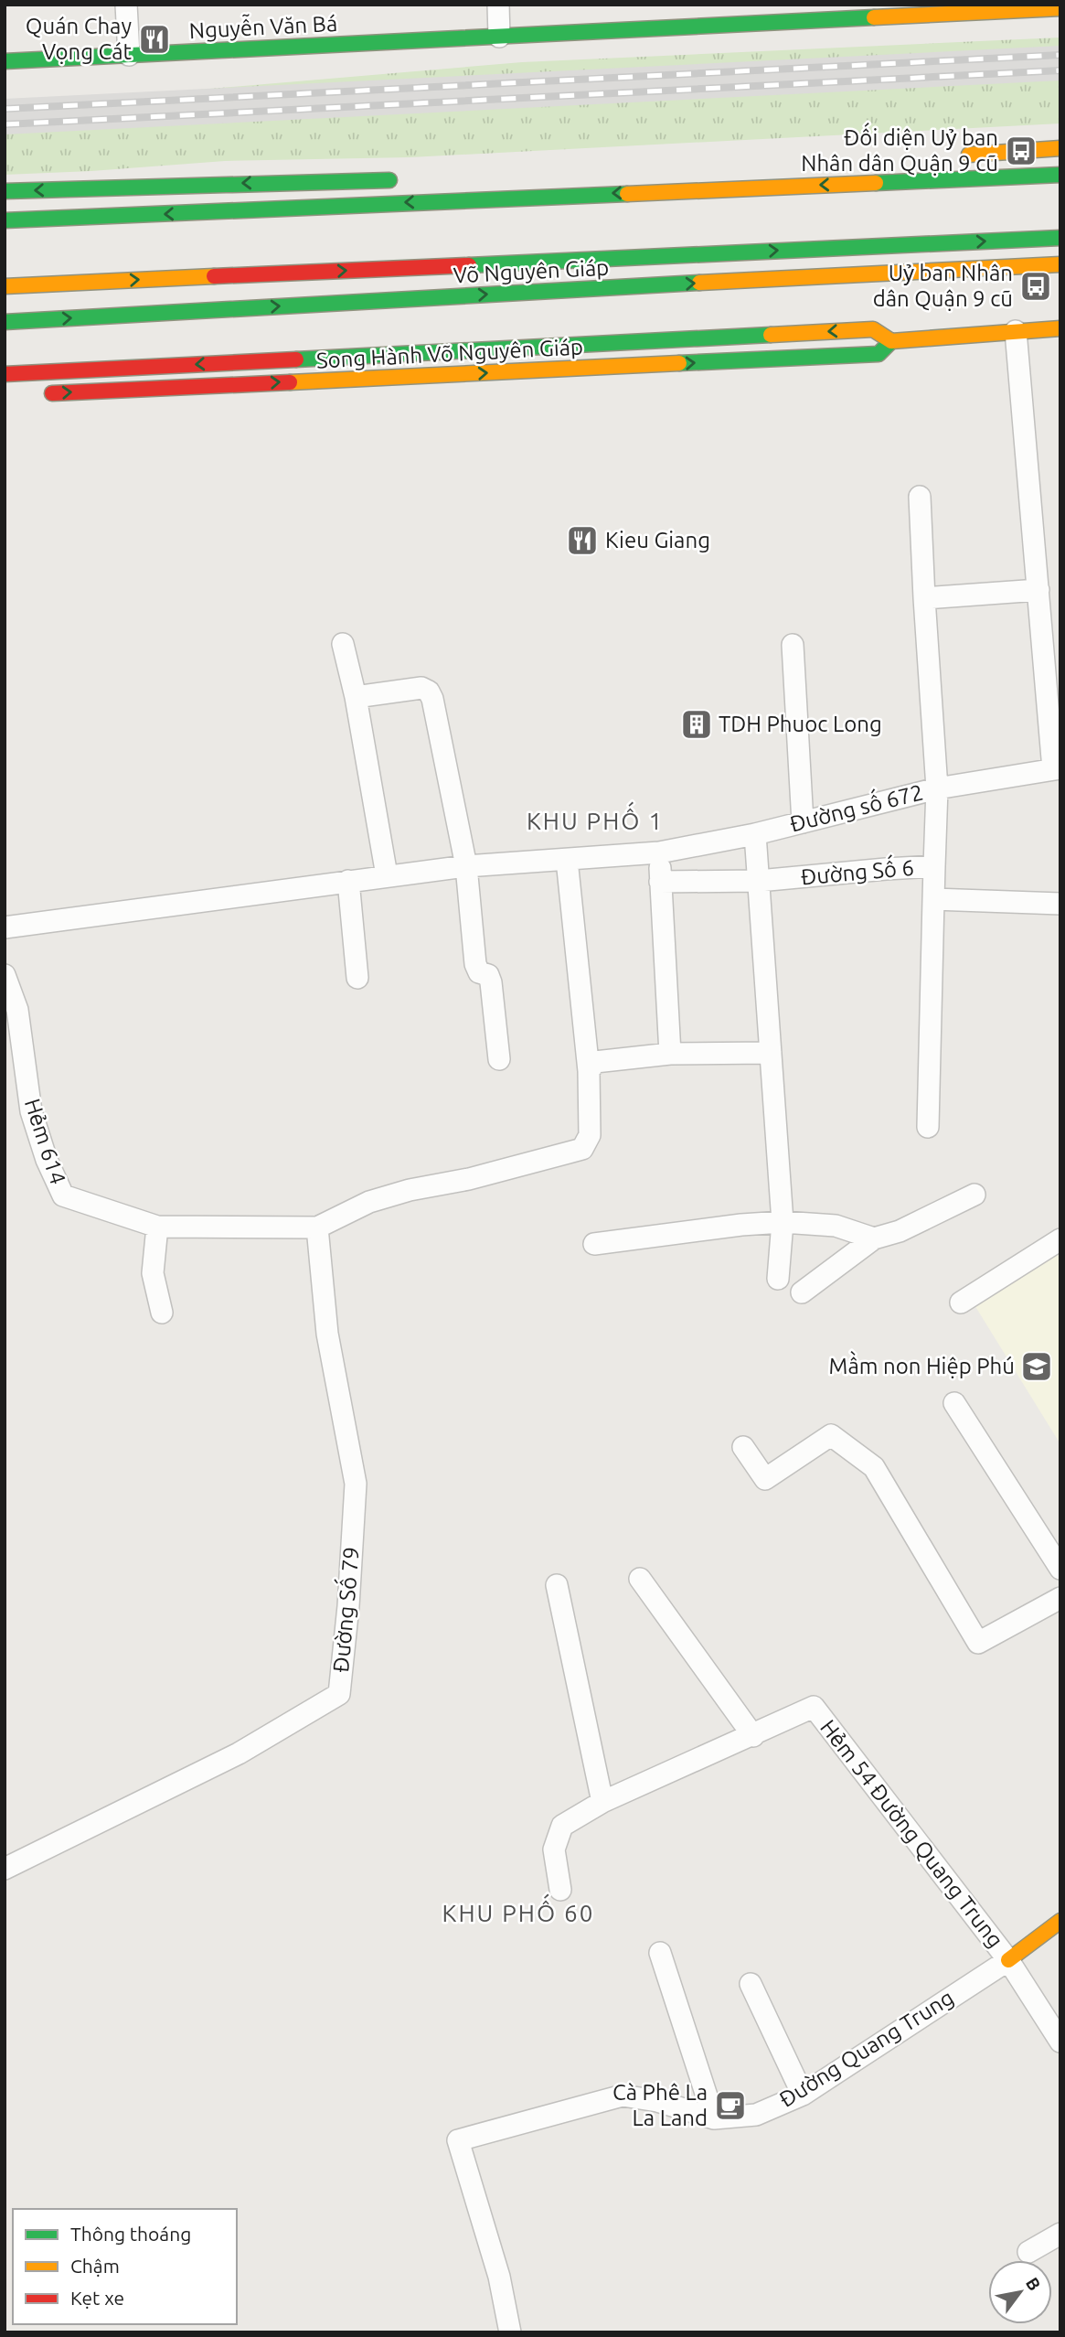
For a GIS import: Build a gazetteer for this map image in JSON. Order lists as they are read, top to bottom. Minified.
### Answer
{"streets":{"main road":["Nguyễn Văn Bá","Võ Nguyên Giáp","Song Hành Võ Nguyên Giáp"],"street":["Đường số 672","Đường Số 6","Hẻm 614","Đường Số 79","Hẻm 54 Đường Quang Trung","Đường Quang Trung"]},"crossings":[["Hẻm 54 Đường Quang Trung","Đường Quang Trung"]],"districts":["KHU PHỐ 1","KHU PHỐ 60"],"places":{"restaurant":["Quán Chay Vọng Cát","Kieu Giang"],"bus stop":["Đối diện Uỷ ban Nhân dân Quận 9 cũ","Uỷ ban Nhân dân Quận 9 cũ"],"building":["TDH Phuoc Long"],"school or university":["Mầm non Hiệp Phú"],"cafe":["Cà Phê La La Land"]},"legend":["Thông thoáng","Chậm","Kẹt xe"],"north":"top right"}
